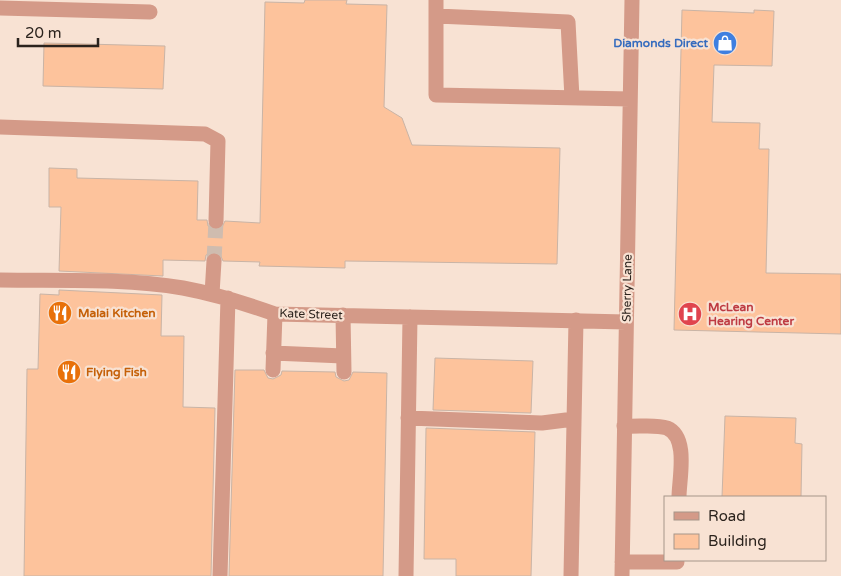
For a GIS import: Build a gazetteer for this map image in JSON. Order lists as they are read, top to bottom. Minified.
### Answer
{"streets":{"street":["Sherry Lane","Kate Street"]},"crossings":[["Sherry Lane","Kate Street"]],"places":{"shop":["Diamonds Direct"],"restaurant":["Malai Kitchen","Flying Fish"],"hospital":["McLean Hearing Center"]},"legend":["Road","Building"],"scale_bar":"20 m"}
